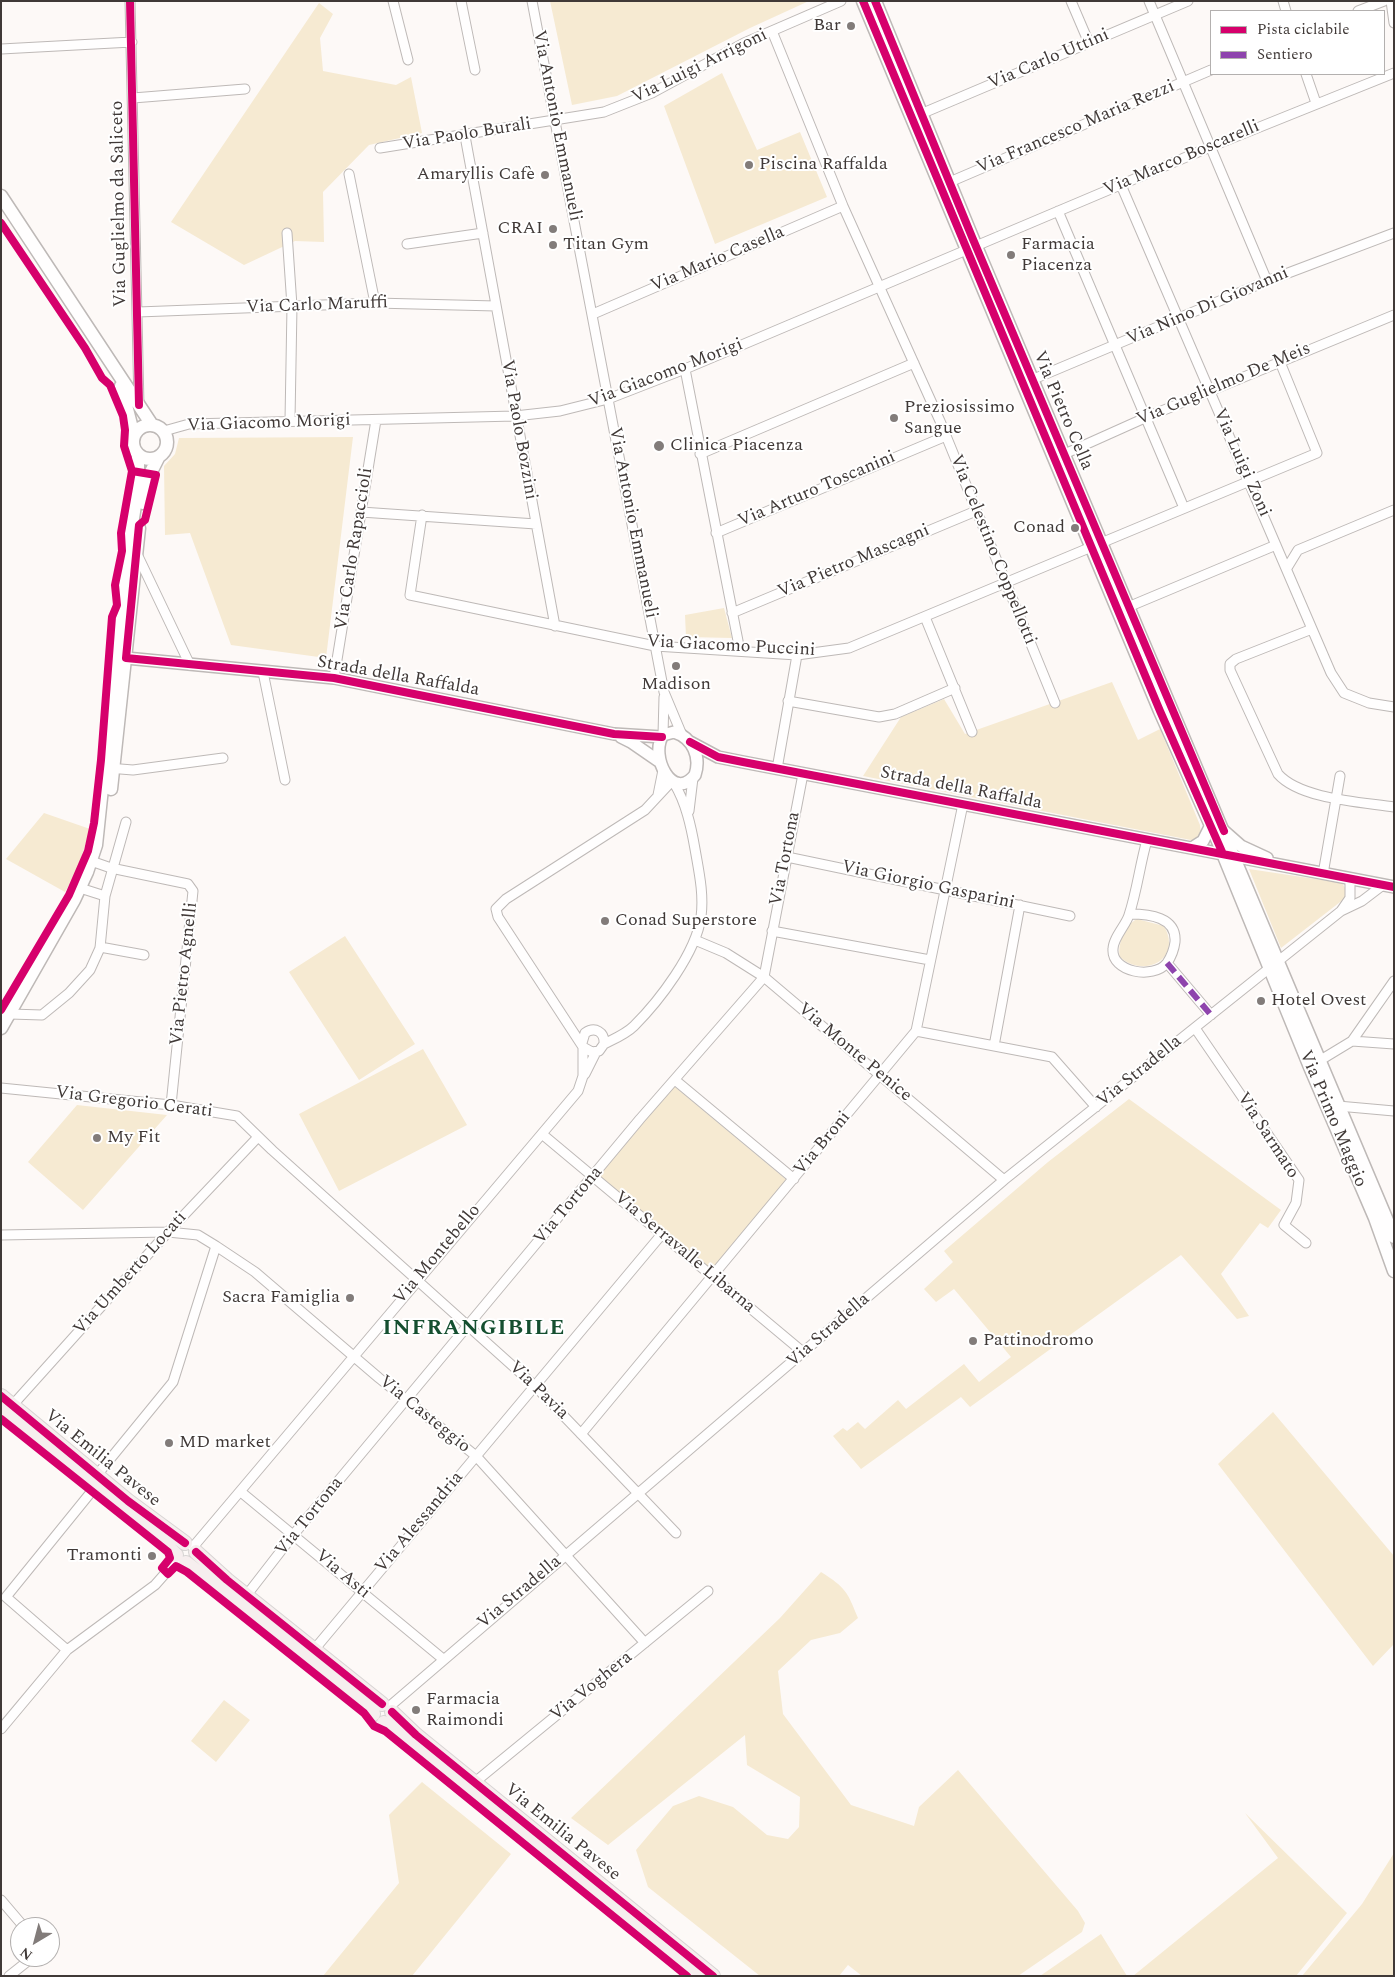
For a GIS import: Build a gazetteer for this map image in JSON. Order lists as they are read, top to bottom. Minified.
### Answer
{"streets":{"main road":["Via Pietro Cella","Via Primo Maggio","Via Emilia Pavese"],"street":["Via Carlo Uttini","Via Luigi Arrigoni","Via Antonio Emmanueli","Via Francesco Maria Rezzi","Via Paolo Burali","Via Marco Boscarelli","Via Guglielmo da Saliceto","Via Mario Casella","Via Carlo Maruffi","Via Nino Di Giovanni","Via Giacomo Morigi","Via Guglielmo De Meis","Via Paolo Bozzini","Via Luigi Zoni","Via Arturo Toscanini","Via Carlo Rapaccioli","Via Celestino Coppellotti","Via Pietro Mascagni","Via Giacomo Puccini","Strada della Raffalda","Via Tortona","Via Giorgio Gasparini","Via Pietro Agnelli","Via Monte Penice","Via Stradella","Via Gregorio Cerati","Via Sarmato","Via Broni","Via Serravalle Libarna","Via Montebello","Via Umberto Locati","Via Pavia","Via Casteggio","Via Alessandria","Via Asti","Via Voghera"]},"crossings":[["Via Carlo Uttini","Via Pietro Cella"],["Via Luigi Arrigoni","Via Antonio Emmanueli"],["Via Luigi Arrigoni","Via Paolo Burali"],["Via Luigi Arrigoni","Via Celestino Coppellotti"],["Via Antonio Emmanueli","Via Paolo Burali"],["Via Antonio Emmanueli","Via Mario Casella"],["Via Antonio Emmanueli","Via Giacomo Morigi"],["Via Antonio Emmanueli","Via Giacomo Puccini"],["Via Antonio Emmanueli","Strada della Raffalda"],["Via Francesco Maria Rezzi","Via Pietro Cella"],["Via Paolo Burali","Via Paolo Bozzini"],["Via Marco Boscarelli","Via Giacomo Morigi"],["Via Marco Boscarelli","Via Pietro Cella"],["Via Marco Boscarelli","Via Luigi Zoni"],["Via Guglielmo da Saliceto","Via Carlo Maruffi"],["Via Mario Casella","Via Celestino Coppellotti"],["Via Carlo Maruffi","Via Paolo Bozzini"],["Via Nino Di Giovanni","Via Pietro Cella"],["Via Nino Di Giovanni","Via Luigi Zoni"],["Via Giacomo Morigi","Via Pietro Cella"],["Via Giacomo Morigi","Via Paolo Bozzini"],["Via Giacomo Morigi","Via Carlo Rapaccioli"],["Via Giacomo Morigi","Via Celestino Coppellotti"],["Via Guglielmo De Meis","Via Pietro Cella"],["Via Guglielmo De Meis","Via Luigi Zoni"],["Via Guglielmo De Meis","Via Giacomo Puccini"],["Via Pietro Cella","Via Giacomo Puccini"],["Via Pietro Cella","Strada della Raffalda"],["Via Pietro Cella","Via Stradella"],["Via Pietro Cella","Via Primo Maggio"],["Via Paolo Bozzini","Via Giacomo Puccini"],["Via Luigi Zoni","Via Giacomo Puccini"],["Via Arturo Toscanini","Via Celestino Coppellotti"],["Via Carlo Rapaccioli","Strada della Raffalda"],["Via Celestino Coppellotti","Via Pietro Mascagni"],["Via Celestino Coppellotti","Via Giacomo Puccini"],["Strada della Raffalda","Via Tortona"],["Strada della Raffalda","Via Broni"],["Via Tortona","Via Giorgio Gasparini"],["Via Tortona","Via Monte Penice"],["Via Tortona","Via Serravalle Libarna"],["Via Tortona","Via Pavia"],["Via Tortona","Via Casteggio"],["Via Tortona","Via Emilia Pavese"],["Via Tortona","Via Asti"],["Via Giorgio Gasparini","Via Broni"],["Via Pietro Agnelli","Via Gregorio Cerati"],["Via Monte Penice","Via Stradella"],["Via Monte Penice","Via Broni"],["Via Stradella","Via Primo Maggio"],["Via Stradella","Via Sarmato"],["Via Stradella","Via Serravalle Libarna"],["Via Stradella","Via Pavia"],["Via Stradella","Via Casteggio"],["Via Stradella","Via Emilia Pavese"],["Via Stradella","Via Asti"],["Via Gregorio Cerati","Via Umberto Locati"],["Via Gregorio Cerati","Via Pavia"],["Via Broni","Via Serravalle Libarna"],["Via Broni","Via Pavia"],["Via Serravalle Libarna","Via Montebello"],["Via Serravalle Libarna","Via Alessandria"],["Via Montebello","Via Pavia"],["Via Montebello","Via Casteggio"],["Via Montebello","Via Emilia Pavese"],["Via Montebello","Via Asti"],["Via Umberto Locati","Via Pavia"],["Via Umberto Locati","Via Casteggio"],["Via Umberto Locati","Via Emilia Pavese"],["Via Pavia","Via Alessandria"],["Via Casteggio","Via Alessandria"],["Via Casteggio","Via Voghera"],["Via Emilia Pavese","Via Alessandria"],["Via Emilia Pavese","Via Voghera"],["Via Alessandria","Via Asti"]],"districts":["INFRANGIBILE"],"places":["Bar","Piscina Raffalda","Amaryllis Cafè","CRAI","Titan Gym","Farmacia Piacenza","Preziosissimo Sangue","Clinica Piacenza","Conad","Madison","Conad Superstore","Hotel Ovest","My Fit","Sacra Famiglia","Pattinodromo","MD market","Tramonti","Farmacia Raimondi"],"legend":["Pista ciclabile","Sentiero"],"north":"bottom left"}
